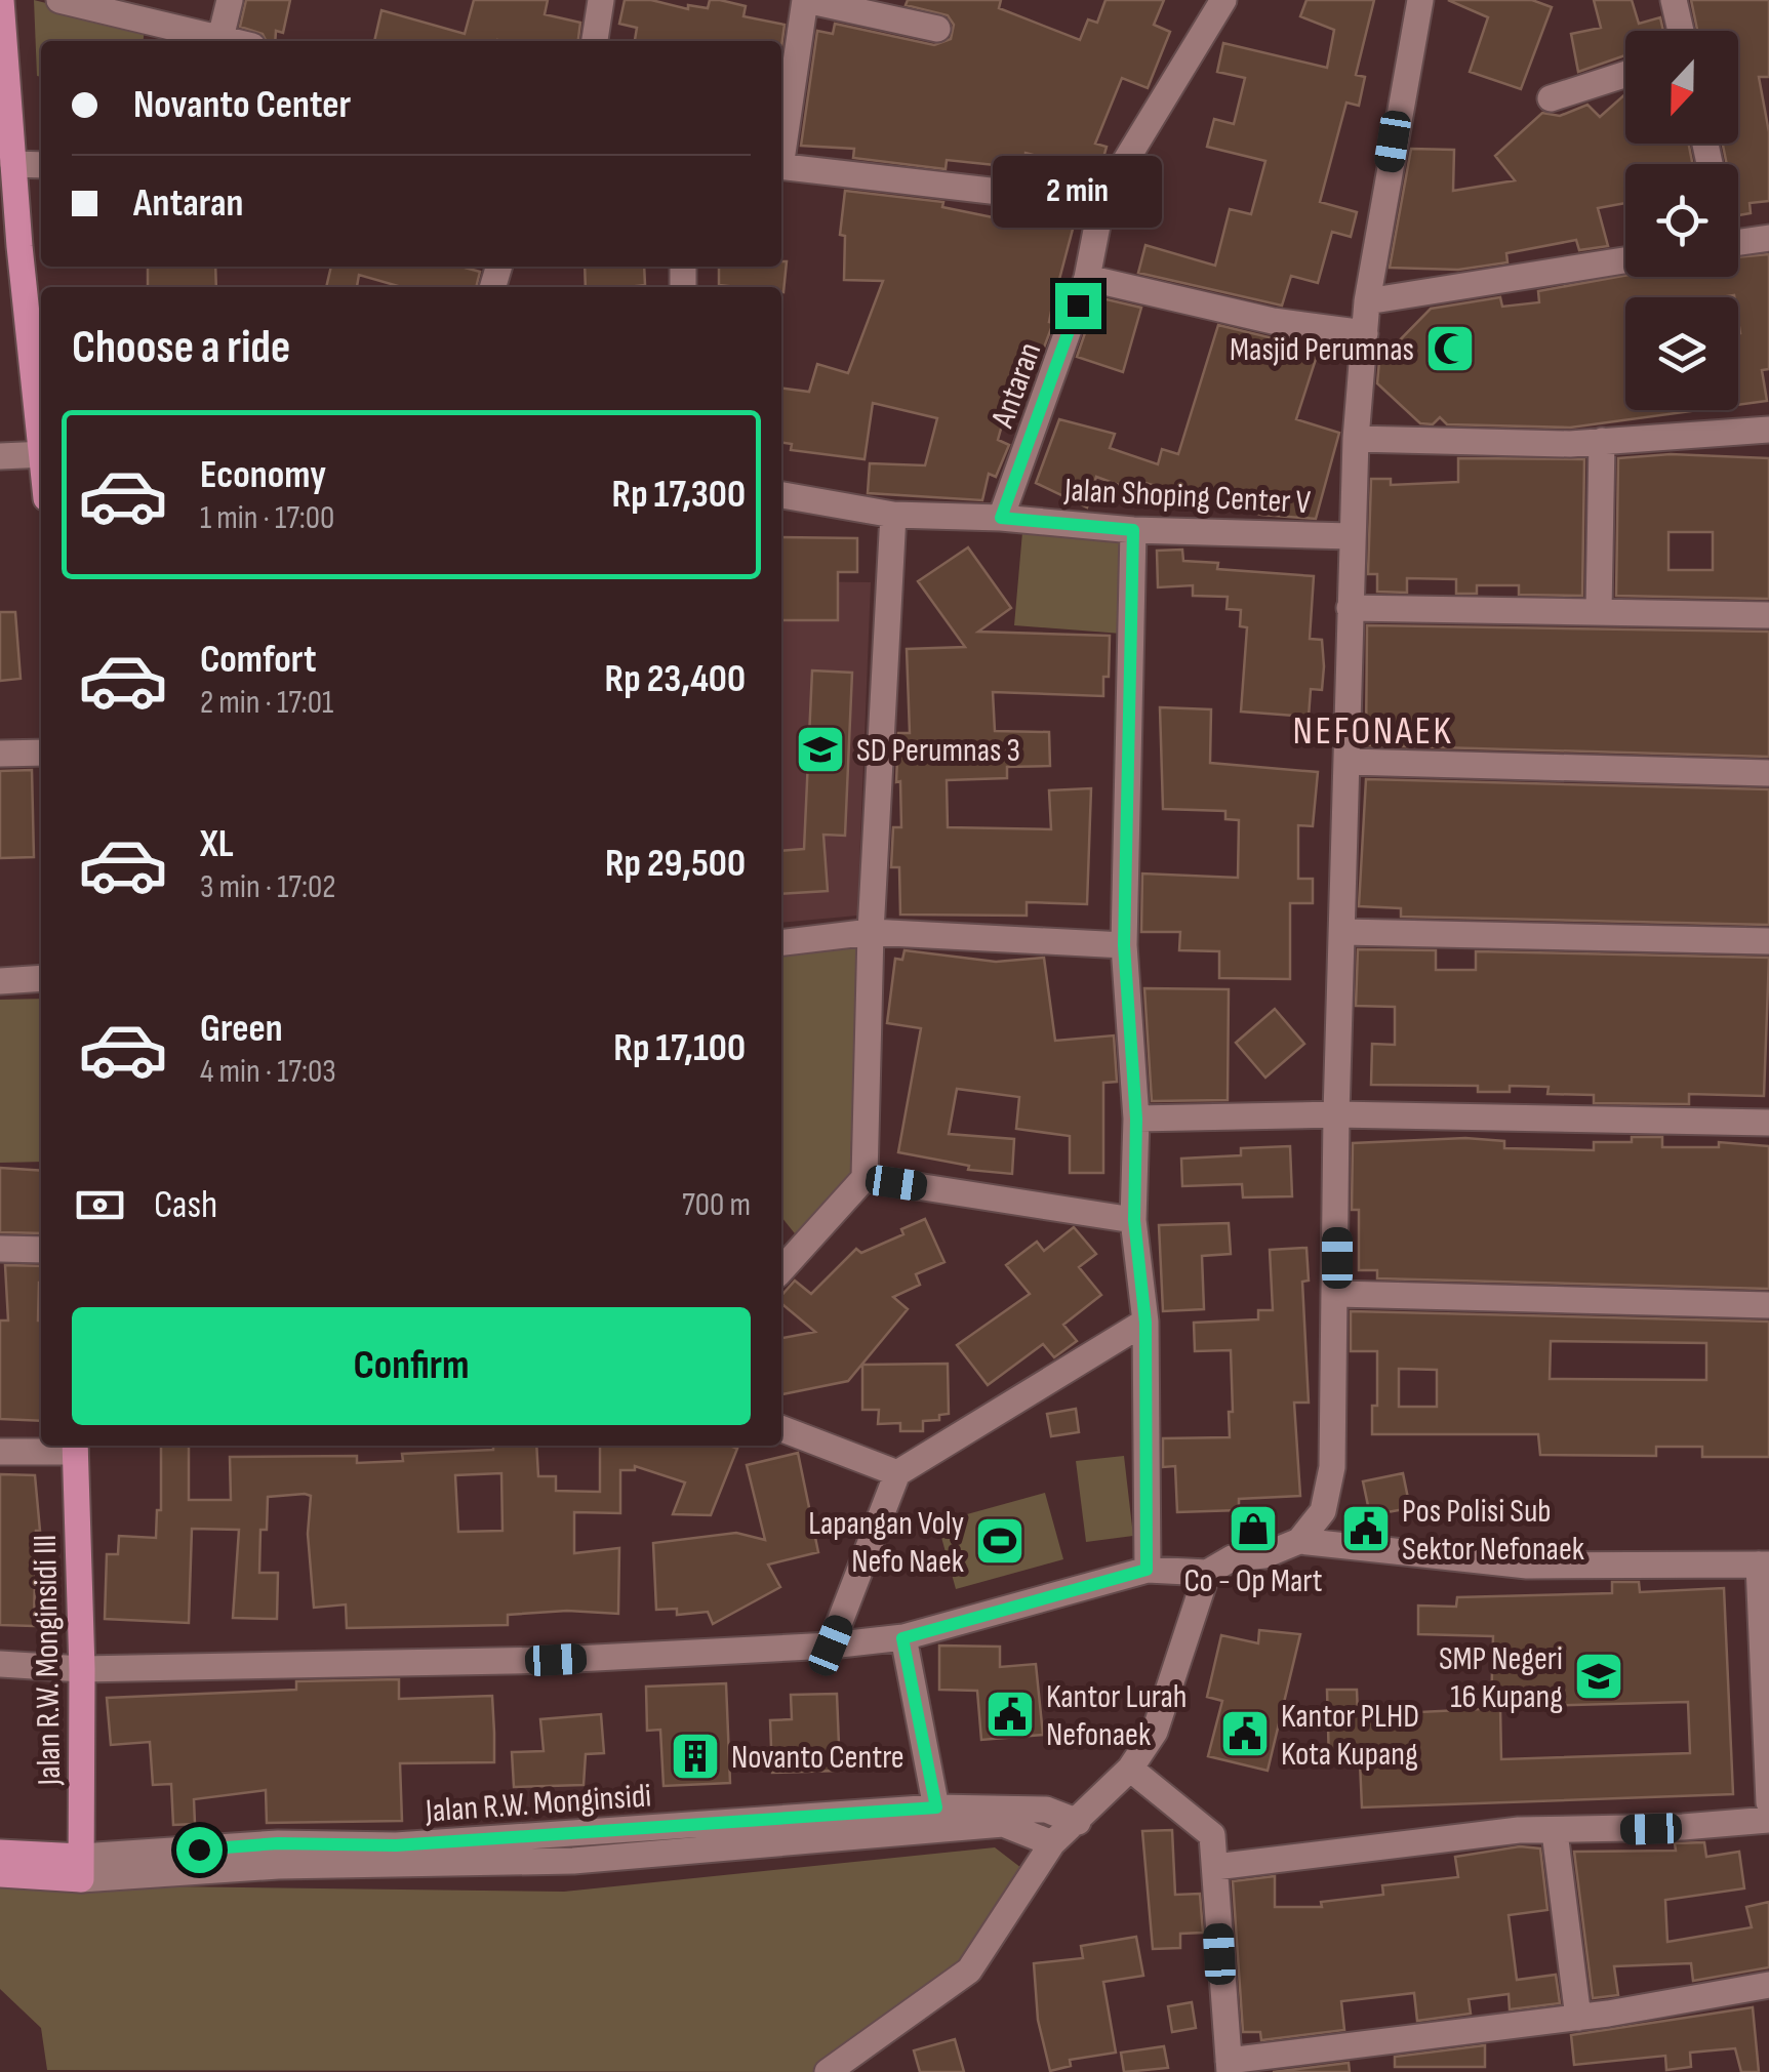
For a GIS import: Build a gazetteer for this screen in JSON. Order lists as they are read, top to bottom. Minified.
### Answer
{"streets":{"main road":["Jalan R.W. Monginsidi III","Jalan R.W. Monginsidi"],"street":["Antaran","Jalan Shoping Center V"]},"crossings":[["Antaran","Jalan Shoping Center V"],["Jalan R.W. Monginsidi III","Jalan R.W. Monginsidi"]],"districts":["NEFONAEK"],"places":{"mosque":["Masjid Perumnas"],"school or university":["SD Perumnas 3","SMP Negeri 16 Kupang"],"shop":["Co - Op Mart"],"public building":["Pos Polisi Sub Sektor Nefonaek","Kantor Lurah Nefonaek","Kantor PLHD Kota Kupang"],"sports":["Lapangan Voly Nefo Naek"],"building":["Novanto Centre"]},"north":"bottom","page":{"banner":["Novanto Center","Antaran"],"bubble":"2 min","heading":"Choose a ride","list":[{"name":"Economy","note":"1 min · 17:00","value":"Rp 17,300"},{"name":"Comfort","note":"2 min · 17:01","value":"Rp 23,400"},{"name":"XL","note":"3 min · 17:02","value":"Rp 29,500"},{"name":"Green","note":"4 min · 17:03","value":"Rp 17,100"}],"pay":["Cash","700 m"],"buttons":"Confirm"}}
